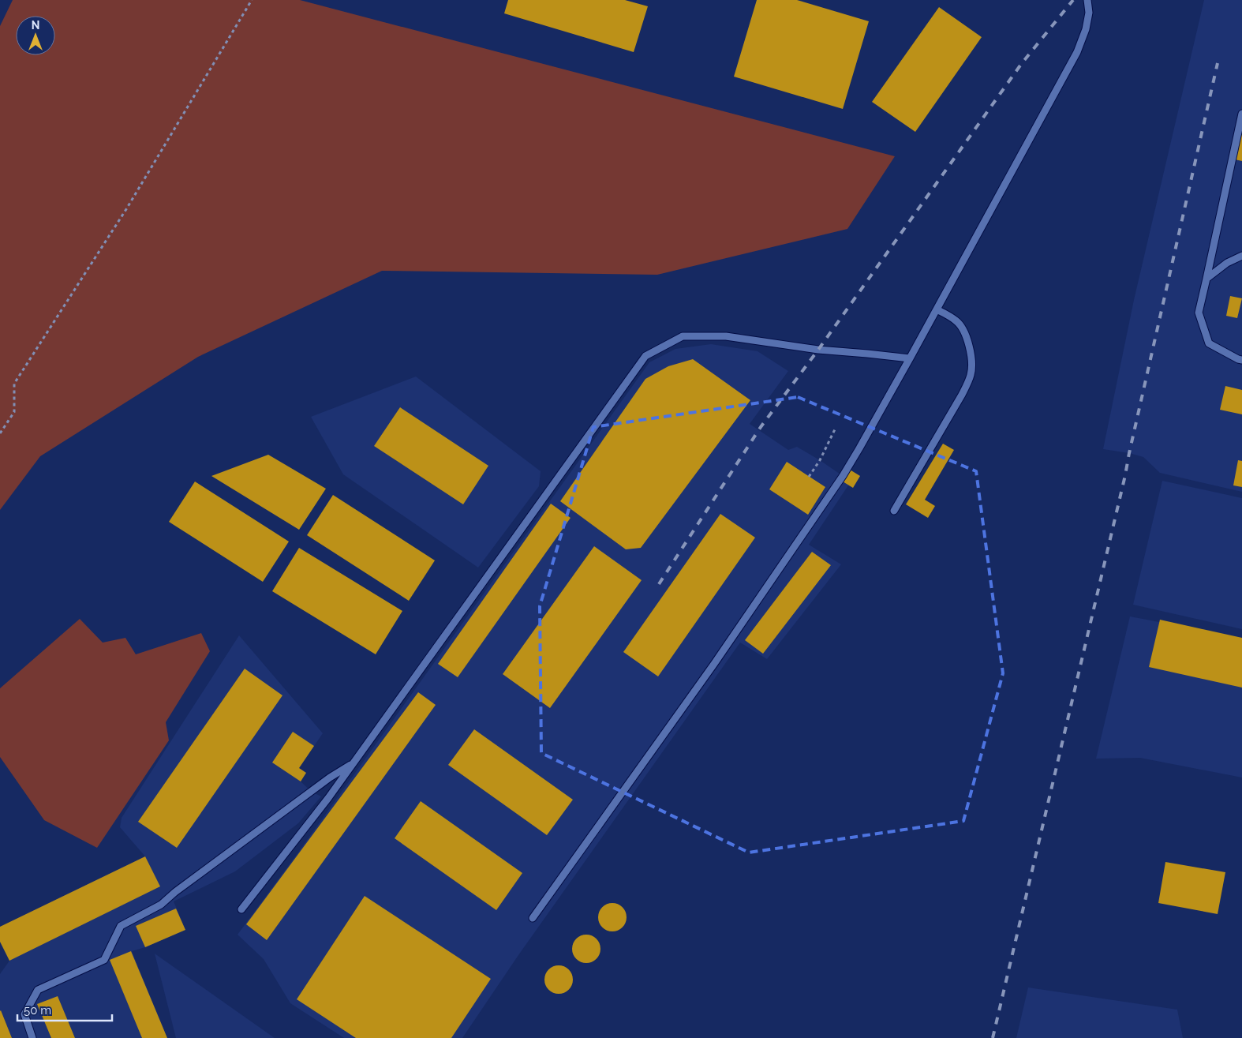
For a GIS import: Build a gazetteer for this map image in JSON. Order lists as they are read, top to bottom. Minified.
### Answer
{"scale_bar":"50 m","north":"top"}
